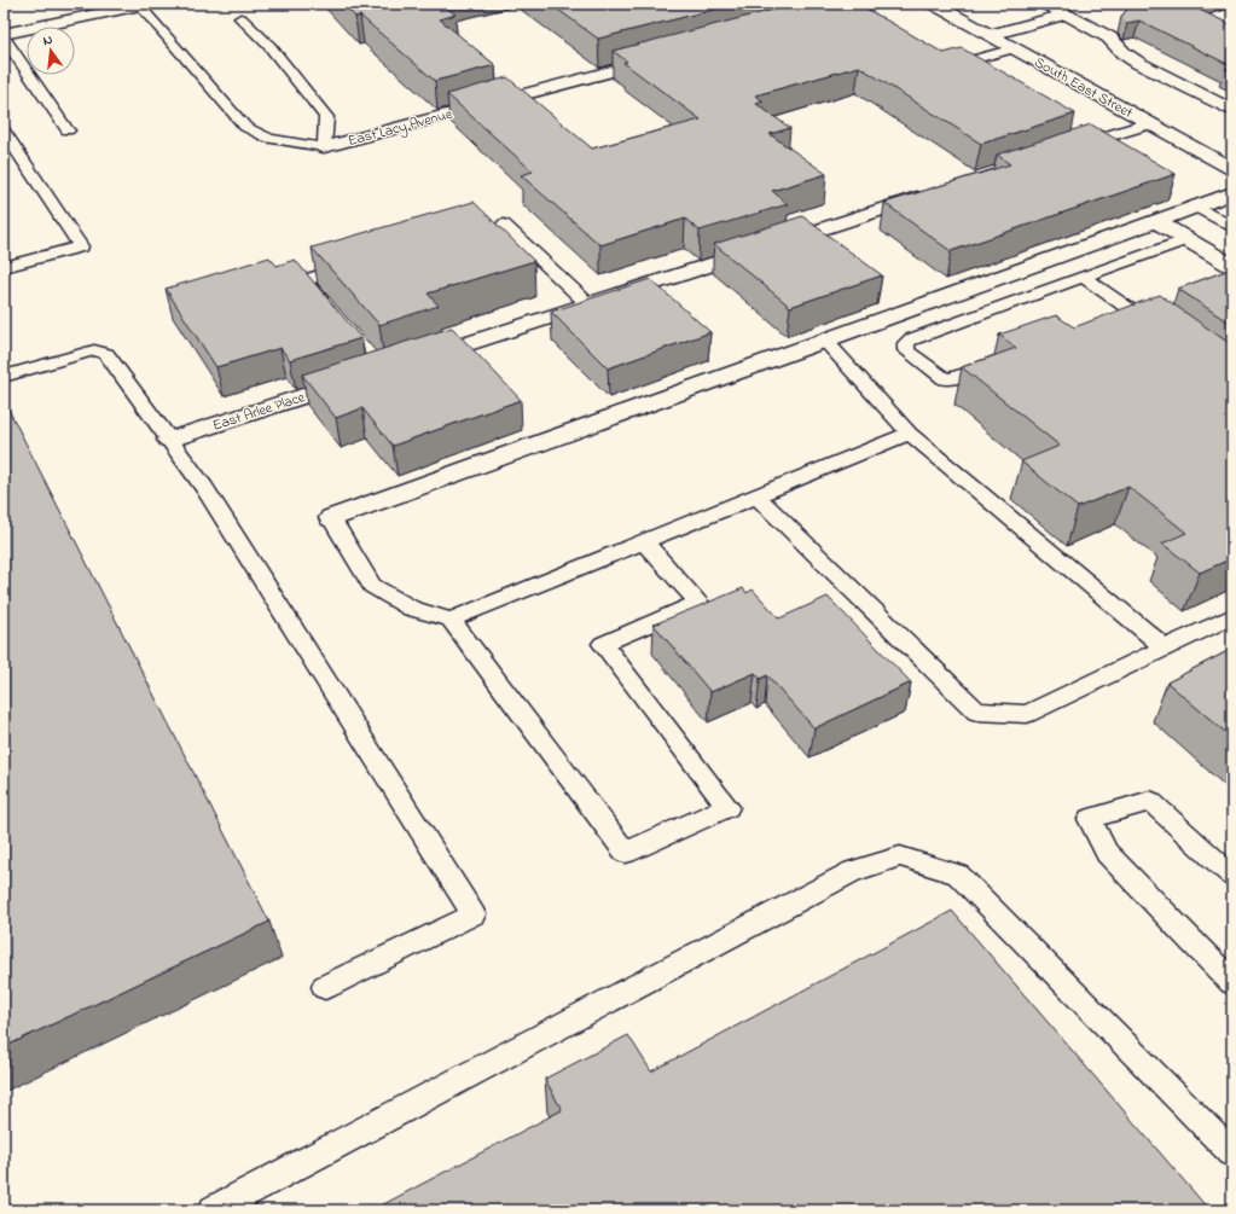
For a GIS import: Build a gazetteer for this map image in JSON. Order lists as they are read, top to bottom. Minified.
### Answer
{"streets":{"street":["South East Street","East Lacy Avenue","East Arlee Place"]},"north":"top"}
